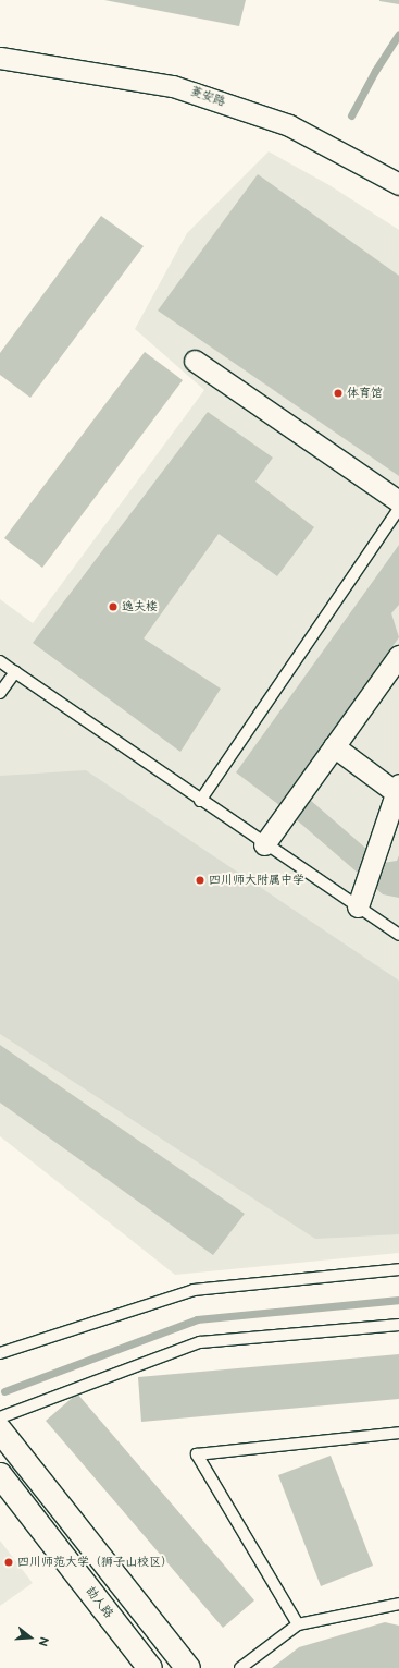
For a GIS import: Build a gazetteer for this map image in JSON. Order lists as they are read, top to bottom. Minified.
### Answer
{"streets":{"street":["菱安路","劼人路"]},"places":["体育馆","逸夫楼","四川师大附属中学","四川师范大学（狮子山校区）"],"north":"right"}
